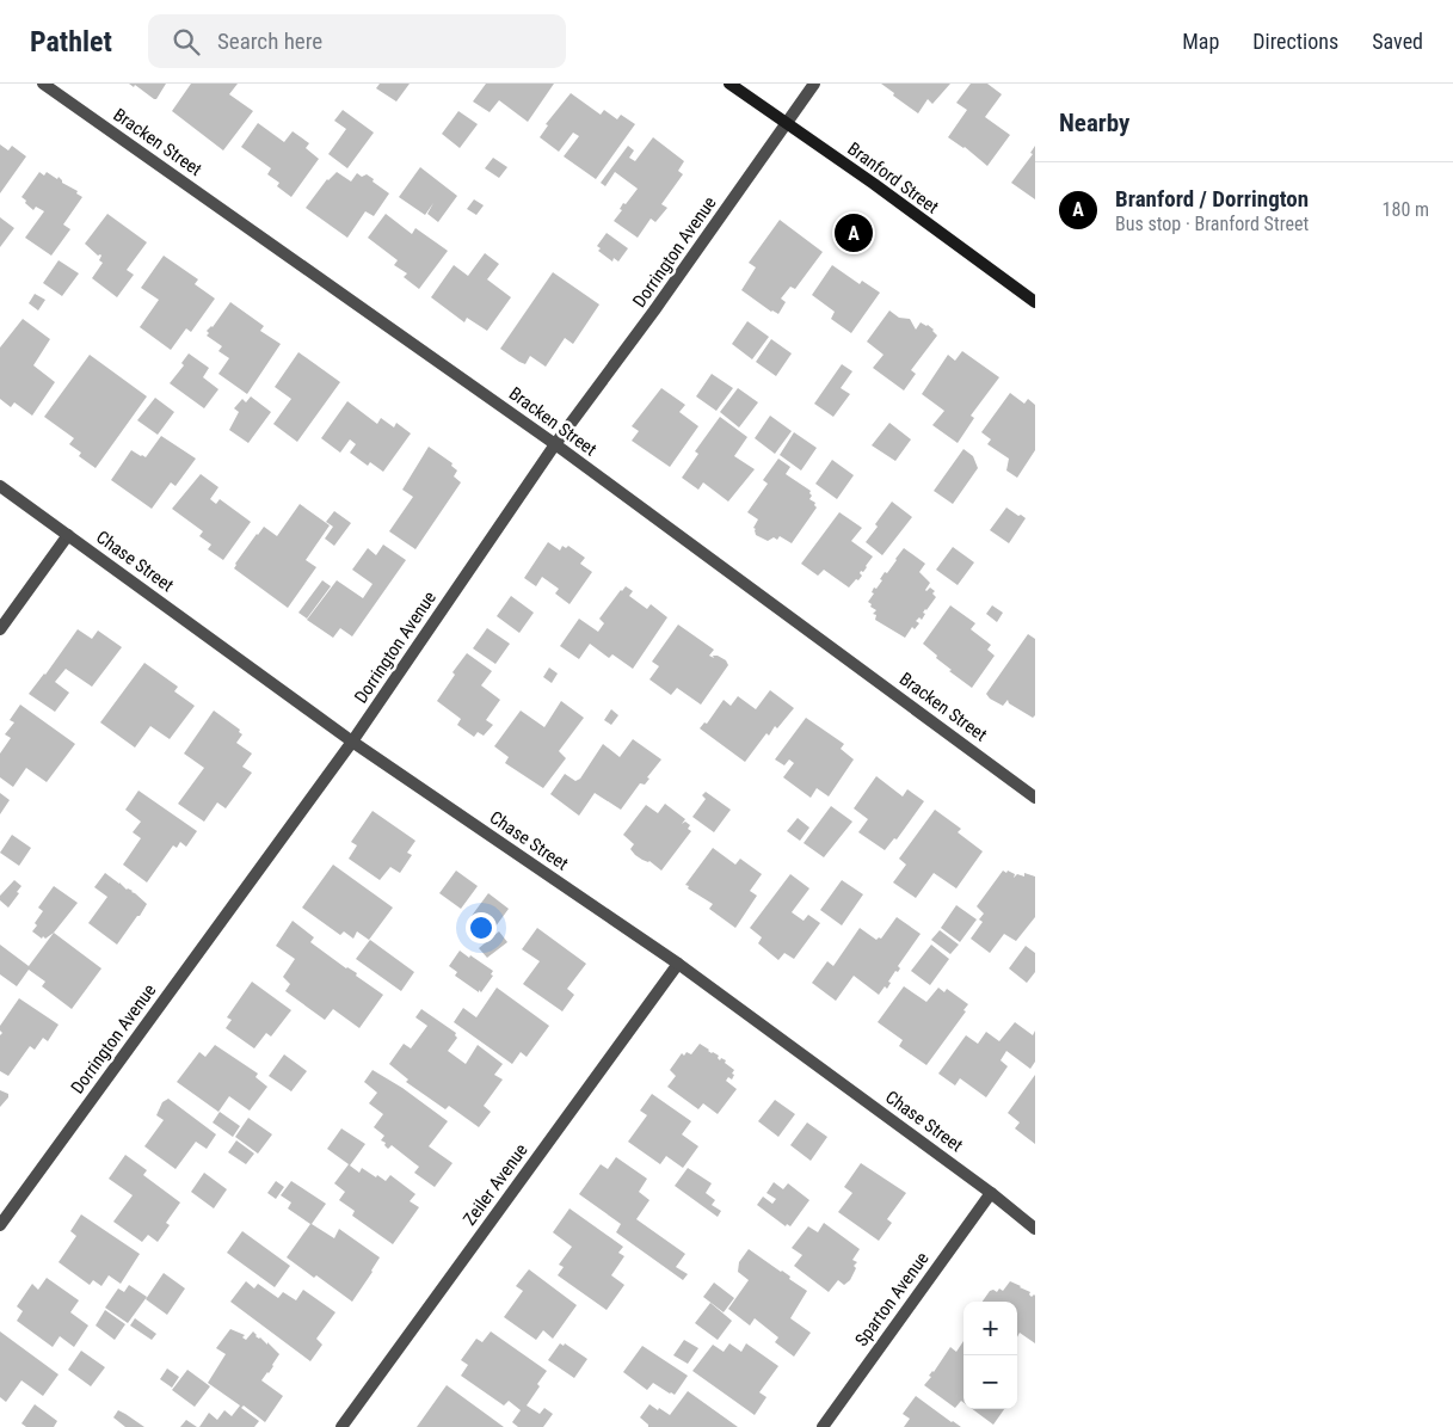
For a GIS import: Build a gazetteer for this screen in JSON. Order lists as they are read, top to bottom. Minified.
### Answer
{"streets":{"main road":["Branford Street"],"street":["Bracken Street","Dorrington Avenue","Chase Street","Zeiler Avenue","Sparton Avenue"]},"crossings":[["Bracken Street","Dorrington Avenue"],["Branford Street","Dorrington Avenue"],["Dorrington Avenue","Chase Street"],["Chase Street","Zeiler Avenue"],["Chase Street","Sparton Avenue"]],"page":{"header":"Pathlet","search":"Search here","nav":["Map","Directions","Saved"],"heading":"Nearby","list":[{"mark":"A","name":"Branford / Dorrington","note":"Bus stop · Branford Street","value":"180 m"}],"pins":"A","map_buttons":["+","−"]}}
